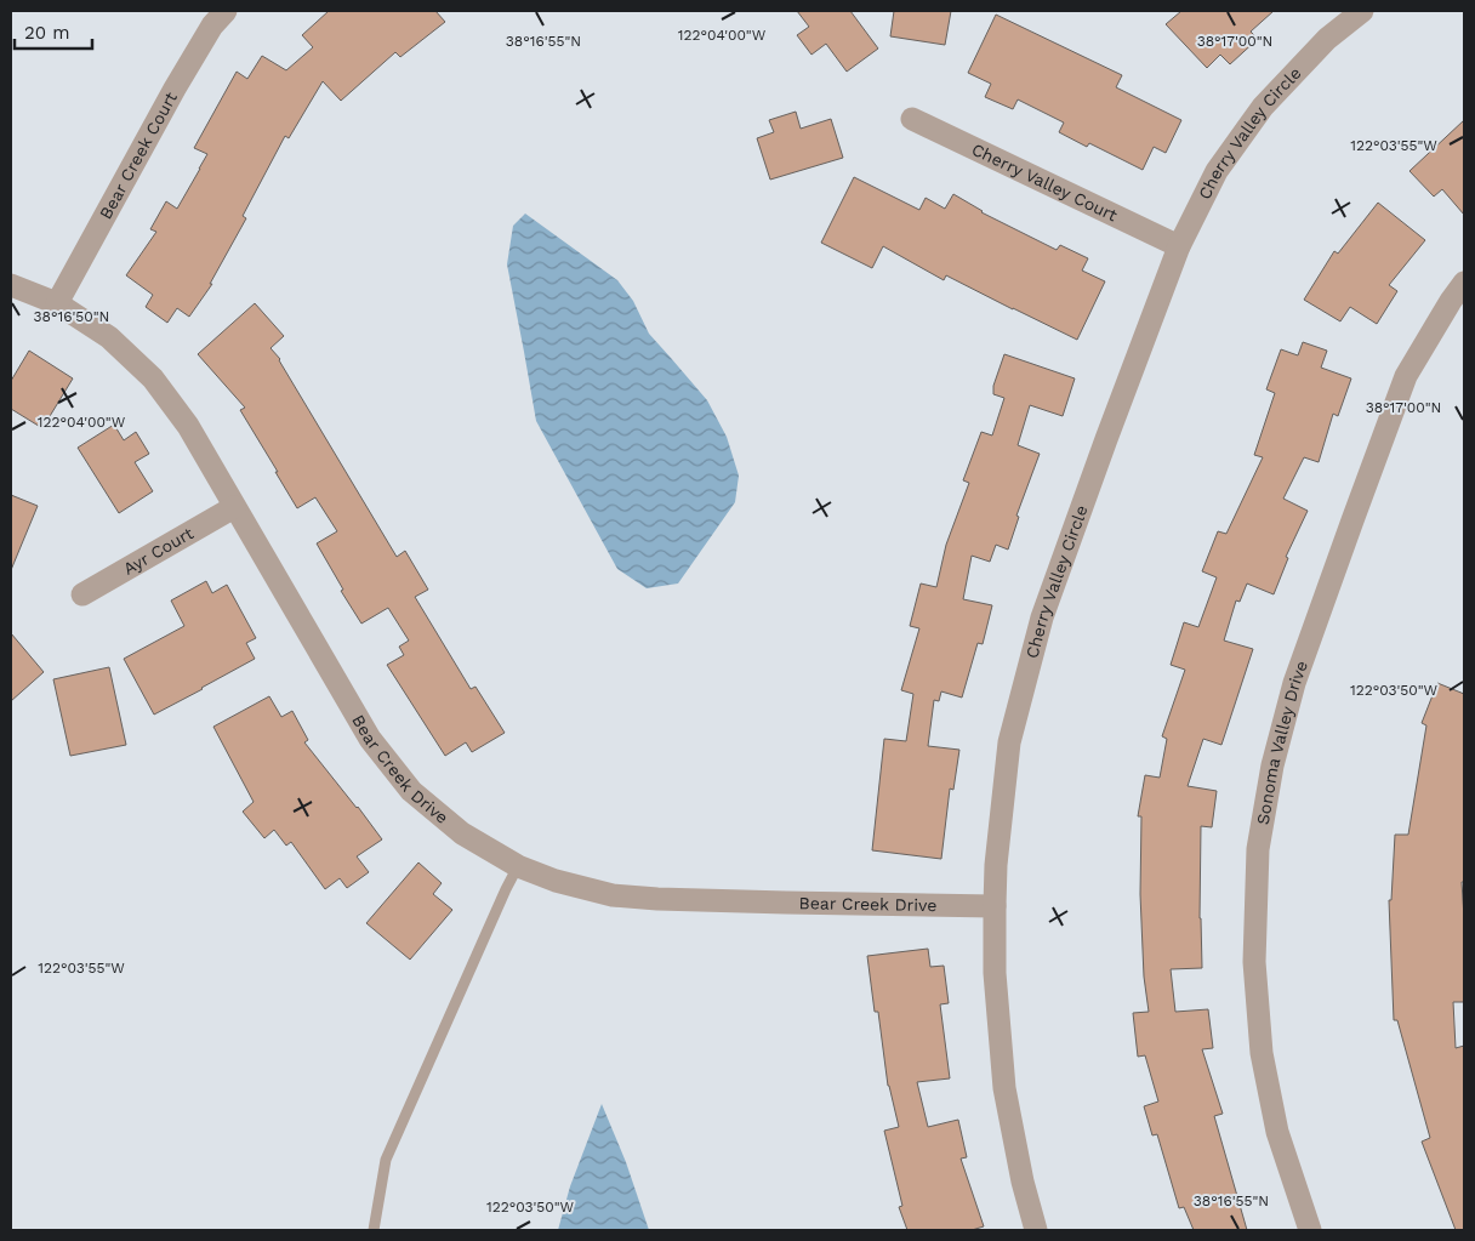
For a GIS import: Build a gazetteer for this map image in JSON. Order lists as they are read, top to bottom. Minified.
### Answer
{"streets":{"street":["Cherry Valley Circle","Bear Creek Court","Cherry Valley Court","Ayr Court","Sonoma Valley Drive","Bear Creek Drive"]},"crossings":[["Cherry Valley Circle","Cherry Valley Court"],["Cherry Valley Circle","Bear Creek Drive"],["Bear Creek Court","Bear Creek Drive"],["Ayr Court","Bear Creek Drive"]],"scale_bar":"20 m","coordinates":["122°04'00\"W","38°16'55\"N","38°17'00\"N","122°03'55\"W","38°16'50\"N","122°03'50\"W"]}
